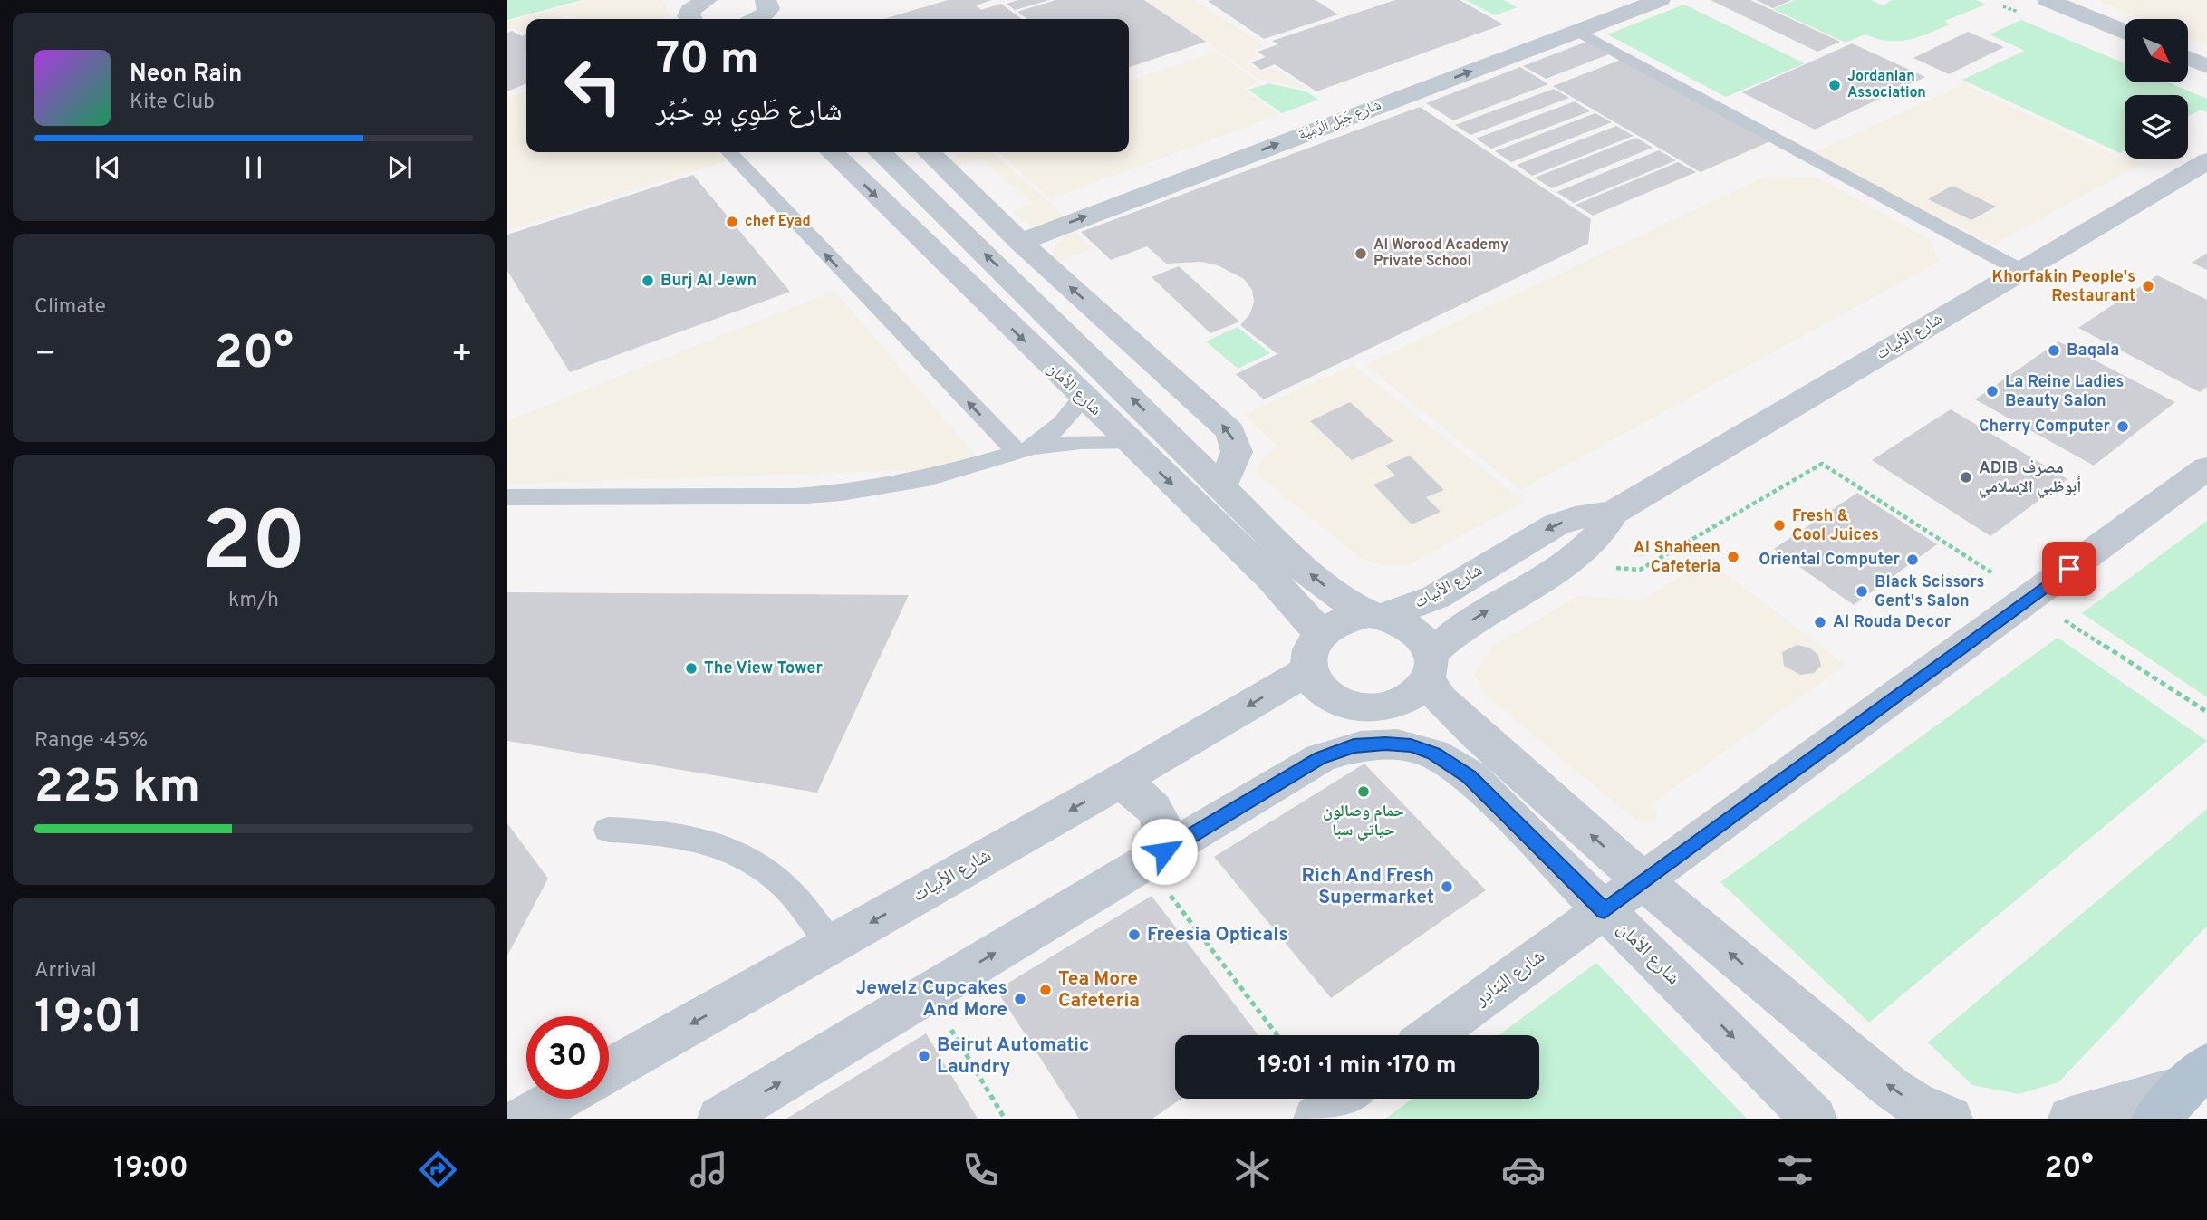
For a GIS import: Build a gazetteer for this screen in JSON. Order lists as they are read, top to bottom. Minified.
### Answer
{"streets":{"street":["شارع جَبَل الرَّمِيَّة","شارع الأبيات","شارع الأمان","شارع البَنادِر"]},"crossings":[["شارع الأبيات","شارع الأمان"],["شارع الأمان","شارع البَنادِر"]],"one_way":["شارع جَبَل الرَّمِيَّة"],"places":["Jordanian Association","chef Eyad","Al Worood Academy Private School","Burj Al Jewn","Khorfakin People's Restaurant","Baqala","La Reine Ladies Beauty Salon","Cherry Computer","ADIB مصرف أبوظبي الإسلامي","Fresh & Cool Juices","Al Shaheen Cafeteria","Oriental Computer","Black Scissors Gent's Salon","Al Rouda Decor","The View Tower","حمام وصالون حياتي سبا","Rich And Fresh Supermarket","Freesia Opticals","Tea More Cafeteria","Jewelz Cupcakes And More","Beirut Automatic Laundry"],"north":"bottom right","page":{"turn":["70 m","شارع طَوِي بو حُبُر"],"song":["Neon Rain","Kite Club"],"tile":["Climate",["20","km/h"],["Range · 45%","225 km"],["Arrival","19:01"]],"heat":["−","20°","+"],"limit":"30","trip":"19:01 · 1 min · 170 m","tabs":["19:00","20°"]}}
